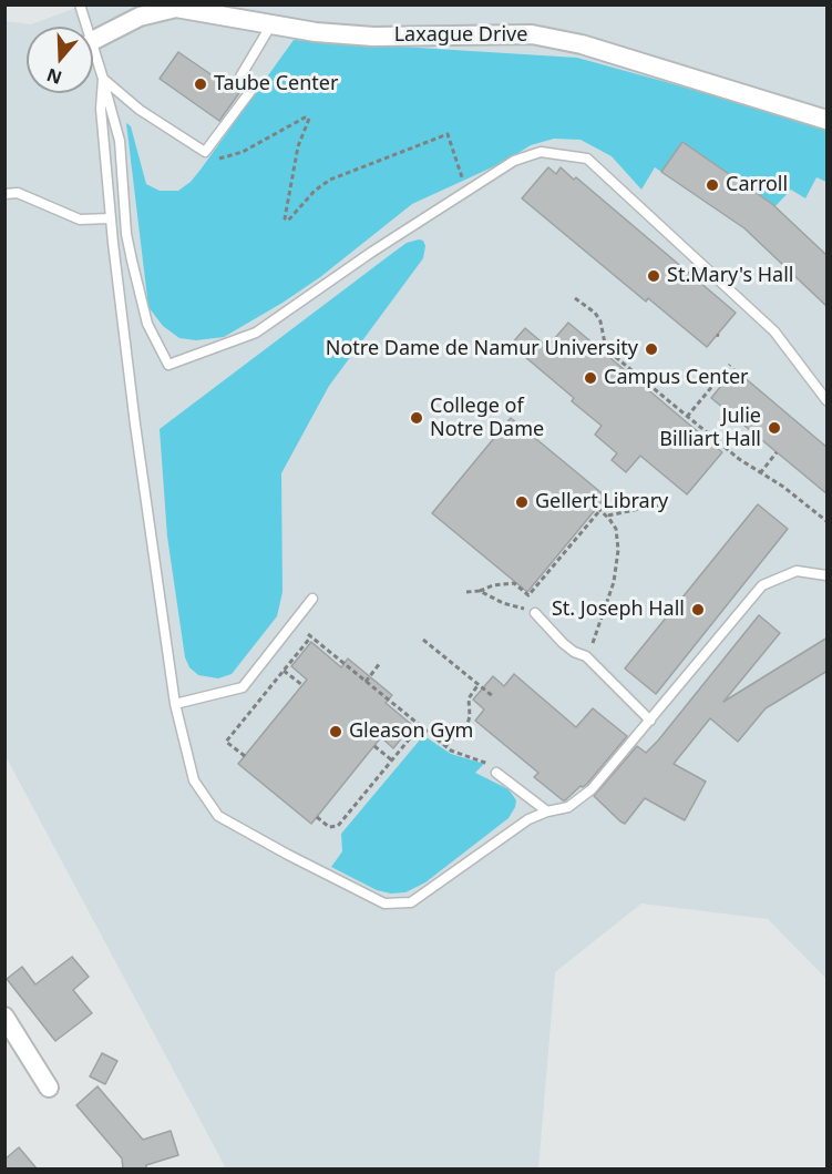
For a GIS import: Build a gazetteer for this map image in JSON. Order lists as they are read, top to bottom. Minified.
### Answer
{"streets":{"street":["Laxague Drive"]},"places":["Taube Center","Carroll","St.Mary's Hall","Notre Dame de Namur University","Campus Center","College of Notre Dame","Julie Billiart Hall","Gellert Library","St. Joseph Hall","Gleason Gym"],"north":"bottom"}
